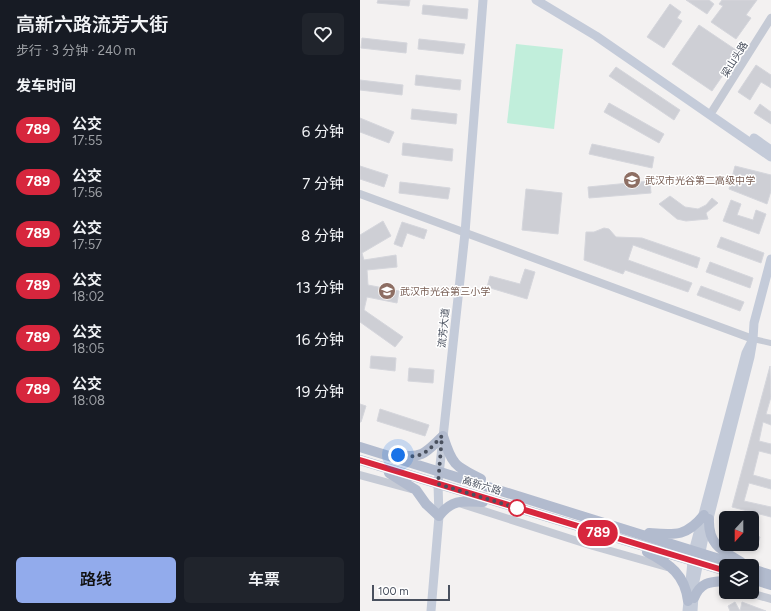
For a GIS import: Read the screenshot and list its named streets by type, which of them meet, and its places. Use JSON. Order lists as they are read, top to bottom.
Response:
{
  "streets": {
    "main road": ["流芳大道", "高新六路"],
    "street": ["梁山头路"]
  },
  "crossings": [
    ["流芳大道", "高新六路"]
  ],
  "places": {
    "school or university": ["武汉市光谷第二高级中学", "武汉市光谷第三小学"]
  },
  "lines": ["bus line 789"],
  "scale_bar": "100 m",
  "north": "bottom",
  "page": {
    "heading": [
      ["高新六路流芳大街", "步行 · 3 分钟 · 240 m"],
      "发车时间"
    ],
    "on_map": "789",
    "list": [
      {
        "mark": "789",
        "name": "公交",
        "note": "17:55",
        "value": "6 分钟"
      },
      {
        "mark": "789",
        "name": "公交",
        "note": "17:56",
        "value": "7 分钟"
      },
      {
        "mark": "789",
        "name": "公交",
        "note": "17:57",
        "value": "8 分钟"
      },
      {
        "mark": "789",
        "name": "公交",
        "note": "18:02",
        "value": "13 分钟"
      },
      {
        "mark": "789",
        "name": "公交",
        "note": "18:05",
        "value": "16 分钟"
      },
      {
        "mark": "789",
        "name": "公交",
        "note": "18:08",
        "value": "19 分钟"
      }
    ],
    "buttons": ["路线", "车票"],
    "scale": "100 m"
  }
}
